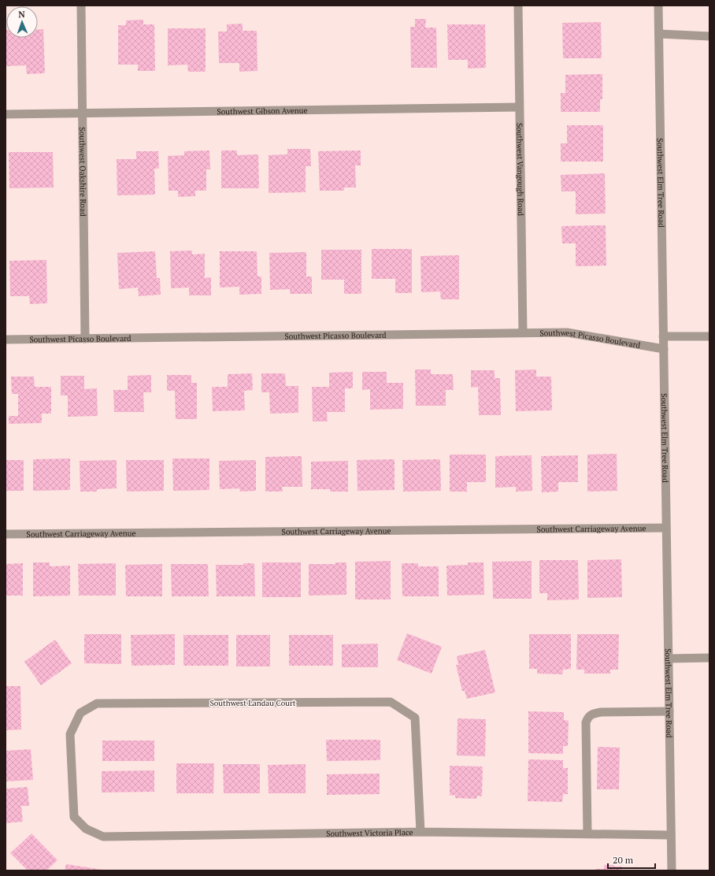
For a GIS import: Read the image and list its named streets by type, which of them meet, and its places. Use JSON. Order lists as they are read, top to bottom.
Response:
{
  "streets": {
    "street": [
      "Southwest Gibson Avenue",
      "Southwest Vangough Road",
      "Southwest Oakshire Road",
      "Southwest Elm Tree Road",
      "Southwest Picasso Boulevard",
      "Southwest Carriageway Avenue",
      "Southwest Landau Court",
      "Southwest Victoria Place"
    ]
  },
  "crossings": [
    ["Southwest Gibson Avenue", "Southwest Vangough Road"],
    ["Southwest Gibson Avenue", "Southwest Oakshire Road"],
    ["Southwest Vangough Road", "Southwest Picasso Boulevard"],
    ["Southwest Oakshire Road", "Southwest Picasso Boulevard"],
    ["Southwest Elm Tree Road", "Southwest Picasso Boulevard"],
    ["Southwest Elm Tree Road", "Southwest Carriageway Avenue"],
    ["Southwest Elm Tree Road", "Southwest Victoria Place"],
    ["Southwest Landau Court", "Southwest Victoria Place"]
  ],
  "scale_bar": "20 m",
  "north": "top"
}
